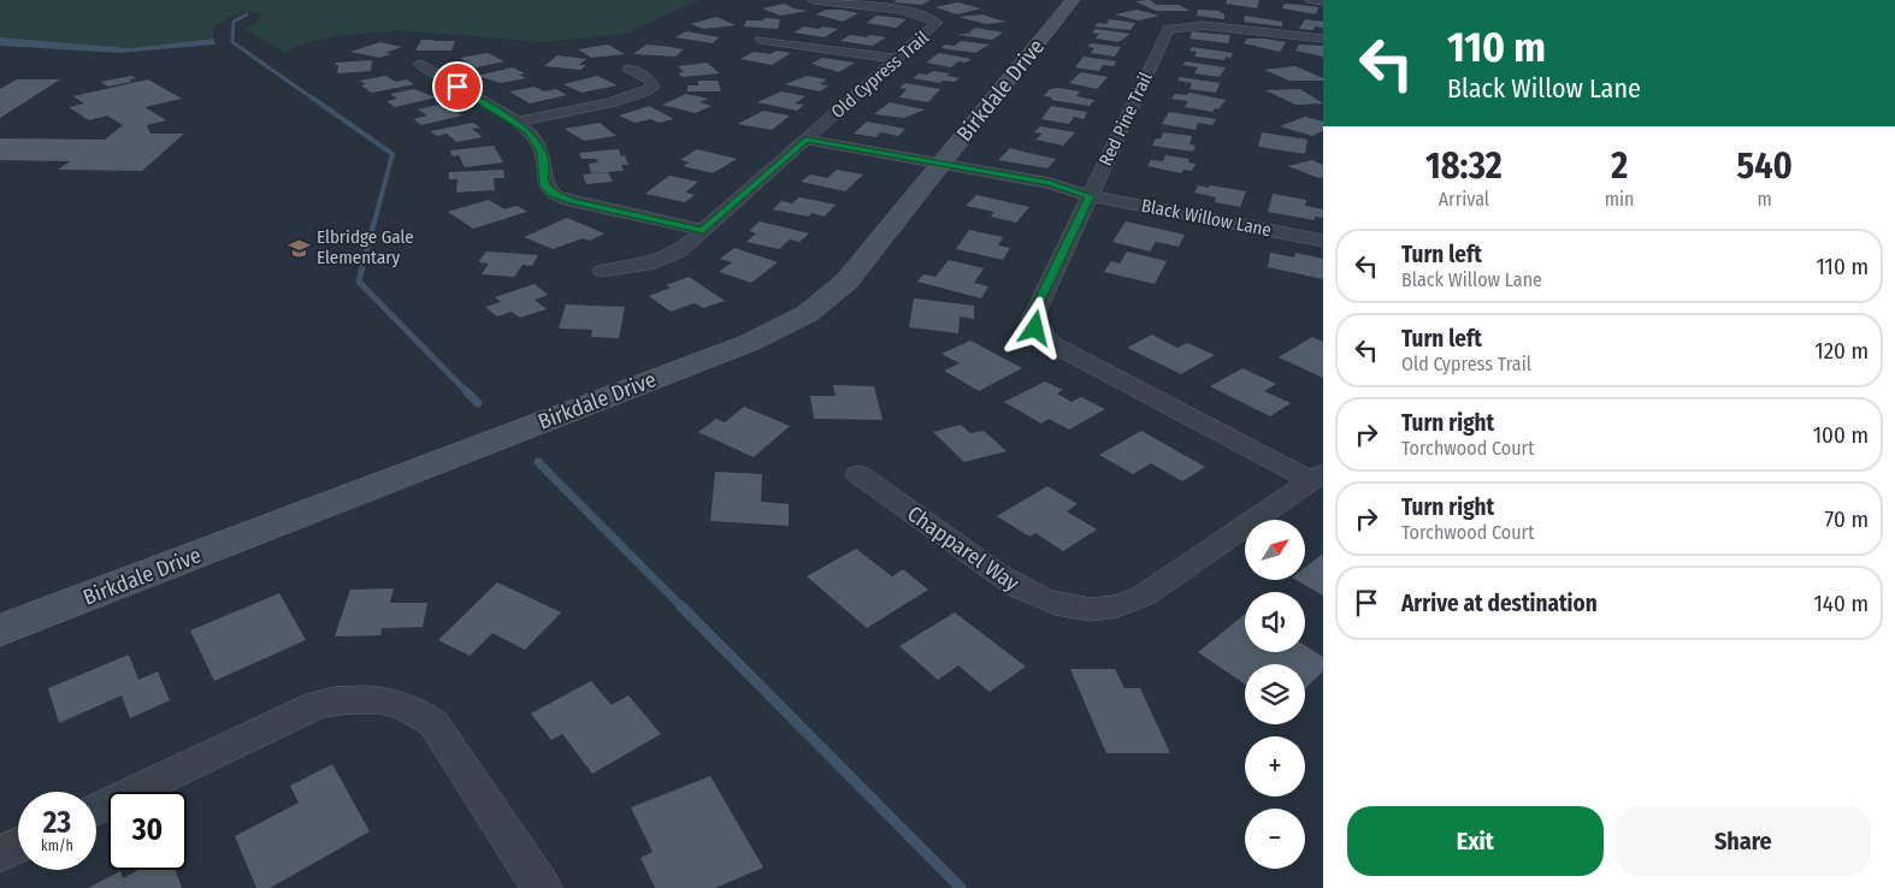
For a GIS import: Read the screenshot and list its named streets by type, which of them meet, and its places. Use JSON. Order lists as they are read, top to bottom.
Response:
{
  "streets": {
    "street": [
      "Old Cypress Trail",
      "Birkdale Drive",
      "Red Pine Trail",
      "Black Willow Lane",
      "Chapparel Way"
    ]
  },
  "crossings": [
    ["Old Cypress Trail", "Black Willow Lane"],
    ["Birkdale Drive", "Black Willow Lane"],
    ["Red Pine Trail", "Black Willow Lane"],
    ["Red Pine Trail", "Chapparel Way"]
  ],
  "places": {
    "school or university": ["Elbridge Gale Elementary"]
  },
  "north": "top right",
  "page": {
    "turn": ["110 m", "Black Willow Lane"],
    "eta": [
      "18:32",
      "Arrival",
      "2",
      "min",
      "540",
      "m"
    ],
    "list": [
      {
        "name": "Turn left",
        "note": "Black Willow Lane",
        "value": "110 m"
      },
      {
        "name": "Turn left",
        "note": "Old Cypress Trail",
        "value": "120 m"
      },
      {
        "name": "Turn right",
        "note": "Torchwood Court",
        "value": "100 m"
      },
      {
        "name": "Turn right",
        "note": "Torchwood Court",
        "value": "70 m"
      },
      {
        "name": "Arrive at destination",
        "value": "140 m"
      }
    ],
    "map_buttons": ["+", "−"],
    "speed": "23 km/h",
    "limit": "30",
    "buttons": ["Exit", "Share"]
  }
}
